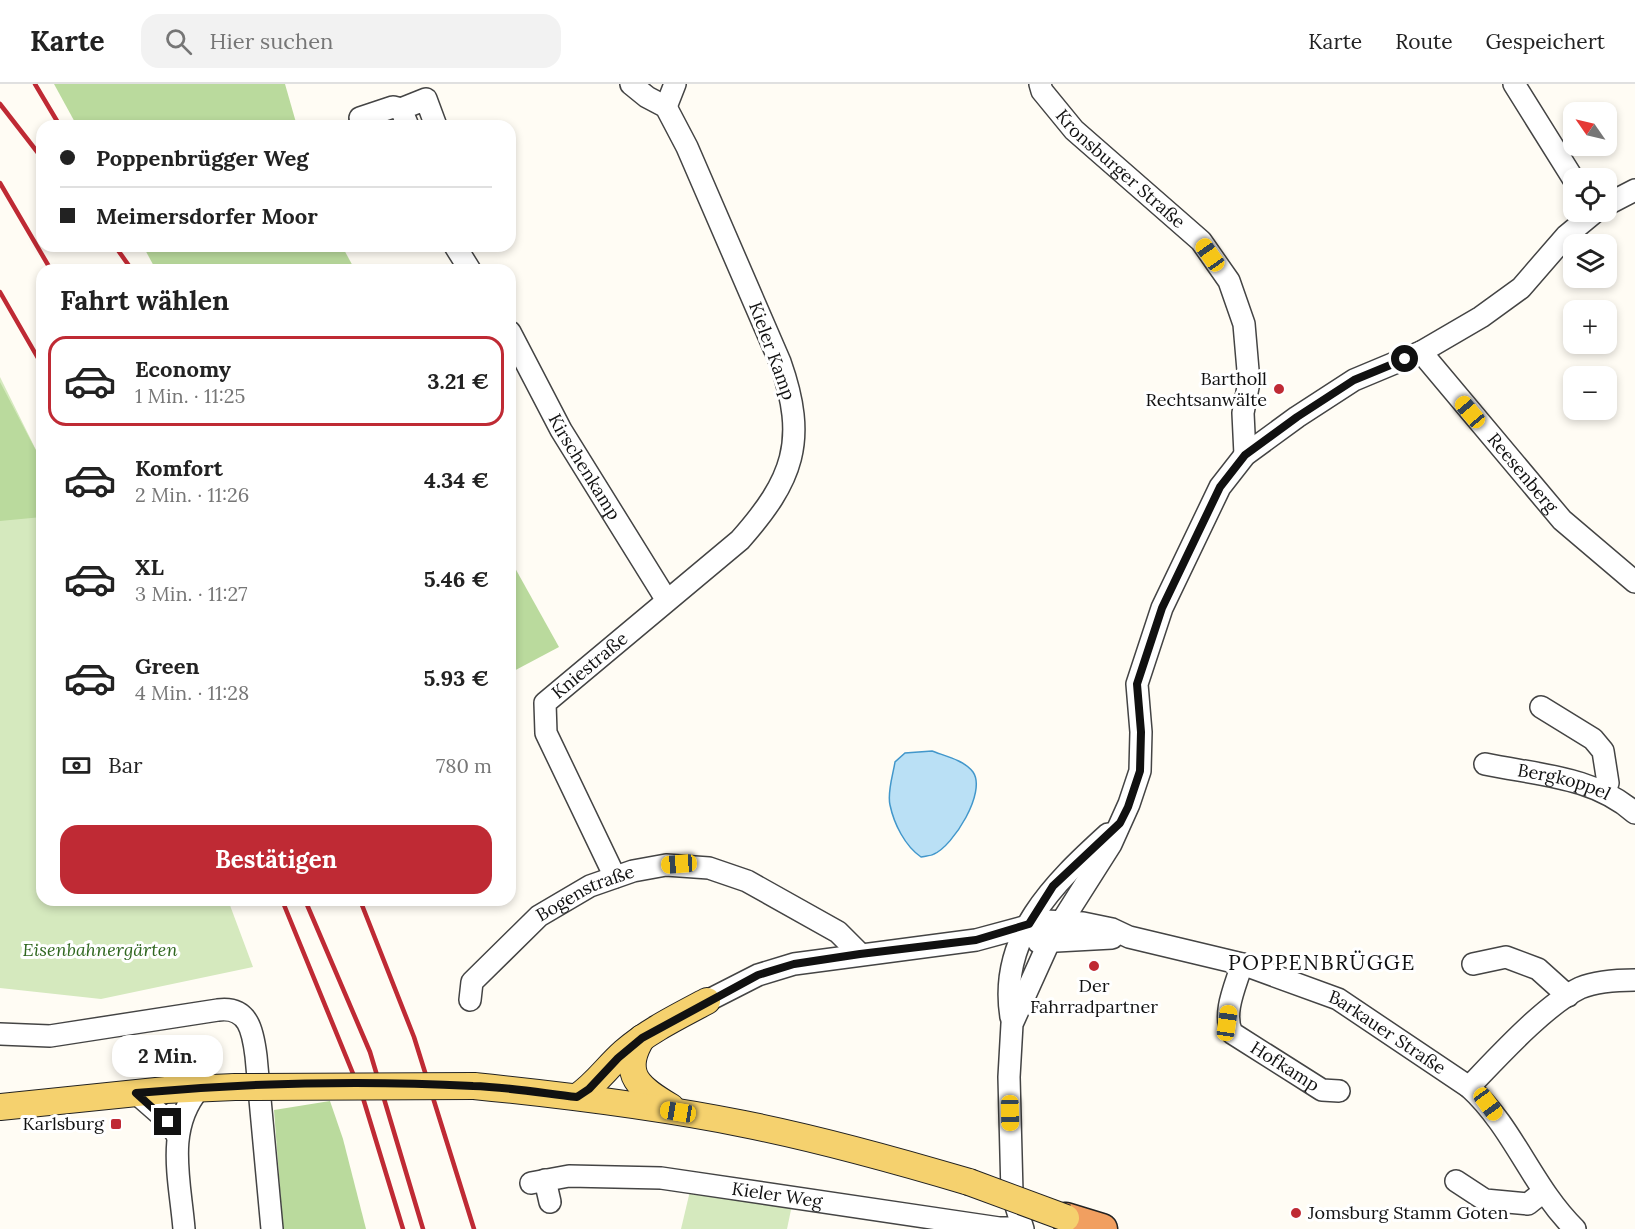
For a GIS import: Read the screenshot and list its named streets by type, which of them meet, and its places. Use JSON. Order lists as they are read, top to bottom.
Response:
{
  "streets": {
    "street": [
      "Kronsburger Straße",
      "Kieler Kamp",
      "Kirschenkamp",
      "Reesenberg",
      "Kniestraße",
      "Bergkoppel",
      "Bogenstraße",
      "Barkauer Straße",
      "Hofkamp",
      "Kieler Weg"
    ]
  },
  "crossings": [
    ["Kronsburger Straße", "Kieler Weg"],
    ["Kieler Kamp", "Kirschenkamp"],
    ["Kieler Kamp", "Kniestraße"],
    ["Kirschenkamp", "Kniestraße"],
    ["Reesenberg", "Kieler Weg"],
    ["Kniestraße", "Bogenstraße"],
    ["Bogenstraße", "Barkauer Straße"],
    ["Barkauer Straße", "Hofkamp"],
    ["Barkauer Straße", "Kieler Weg"]
  ],
  "districts": ["POPPENBRÜGGE"],
  "parks": ["Eisenbahnergärten"],
  "places": {
    "other": ["Bartholl Rechtsanwälte", "Der Fahrradpartner", "Jomsburg Stamm Goten"],
    "transit": ["Karlsburg"]
  },
  "north": "top left",
  "page": {
    "header": "Karte",
    "search": "Hier suchen",
    "nav": ["Karte", "Route", "Gespeichert"],
    "map_buttons": ["+", "−"],
    "banner": ["Poppenbrügger Weg", "Meimersdorfer Moor"],
    "heading": "Fahrt wählen",
    "list": [
      {
        "name": "Economy",
        "note": "1 Min. · 11:25",
        "value": "3.21 €"
      },
      {
        "name": "Komfort",
        "note": "2 Min. · 11:26",
        "value": "4.34 €"
      },
      {
        "name": "XL",
        "note": "3 Min. · 11:27",
        "value": "5.46 €"
      },
      {
        "name": "Green",
        "note": "4 Min. · 11:28",
        "value": "5.93 €"
      }
    ],
    "pay": ["Bar", "780 m"],
    "buttons": "Bestätigen",
    "bubble": "2 Min."
  }
}
